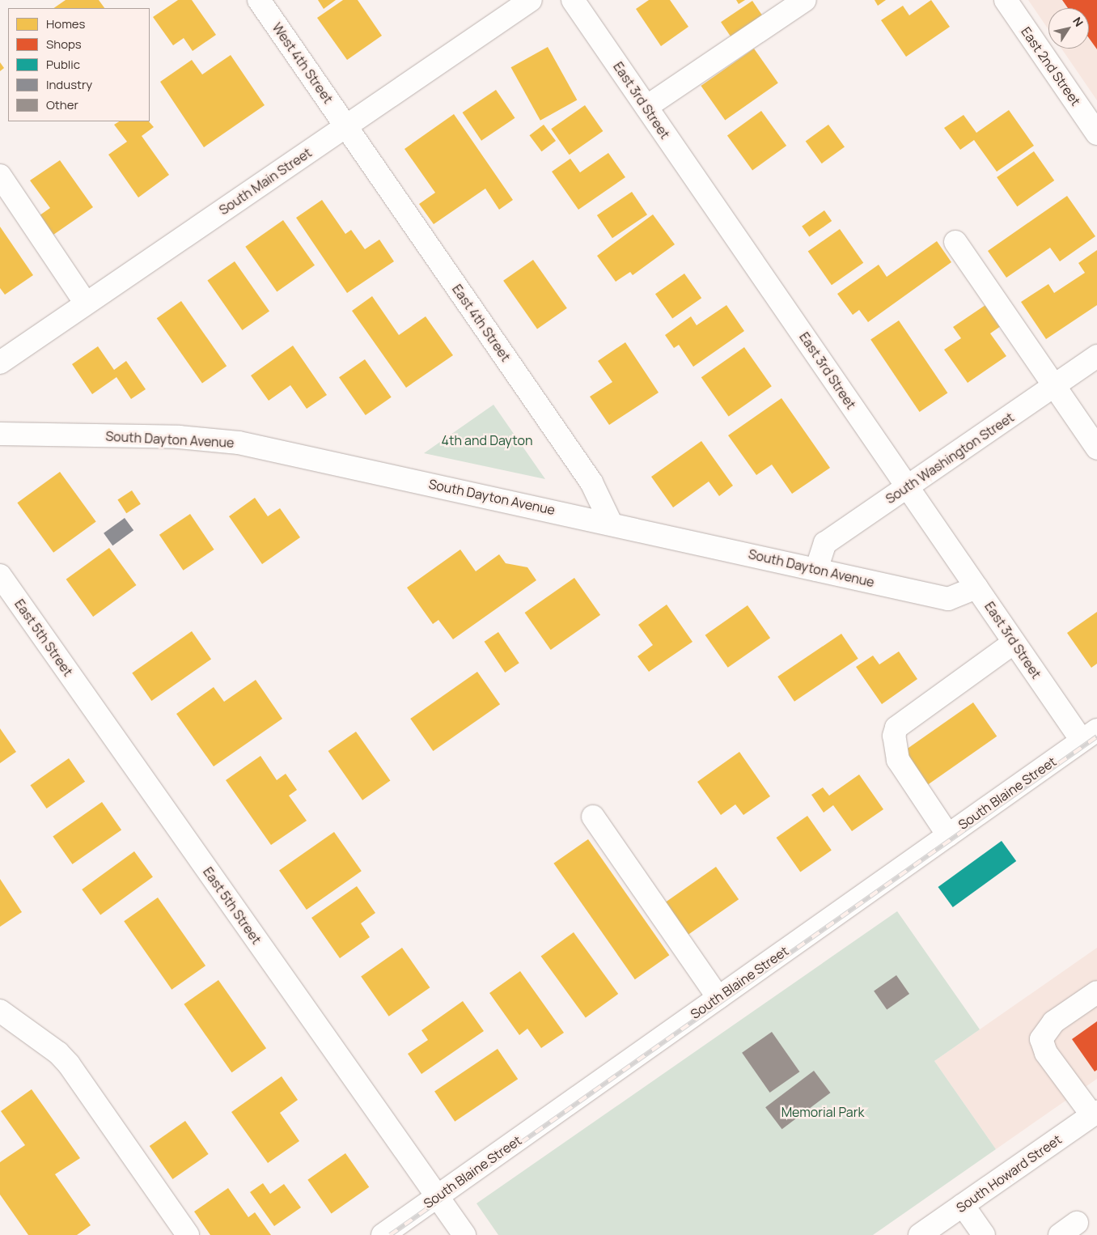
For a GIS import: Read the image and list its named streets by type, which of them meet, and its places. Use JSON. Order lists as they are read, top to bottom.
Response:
{
  "streets": {
    "street": [
      "West 4th Street",
      "East 2nd Street",
      "East 3rd Street",
      "South Main Street",
      "East 4th Street",
      "South Dayton Avenue",
      "South Washington Street",
      "East 5th Street",
      "South Blaine Street",
      "South Howard Street"
    ]
  },
  "crossings": [
    ["West 4th Street", "South Main Street"],
    ["West 4th Street", "East 4th Street"],
    ["East 3rd Street", "South Dayton Avenue"],
    ["East 3rd Street", "South Washington Street"],
    ["East 3rd Street", "South Blaine Street"],
    ["South Main Street", "East 4th Street"],
    ["East 4th Street", "South Dayton Avenue"],
    ["South Dayton Avenue", "South Washington Street"],
    ["East 5th Street", "South Blaine Street"]
  ],
  "parks": ["4th and Dayton", "Memorial Park"],
  "legend": [
    "Homes",
    "Shops",
    "Public",
    "Industry",
    "Other"
  ],
  "north": "top right"
}
